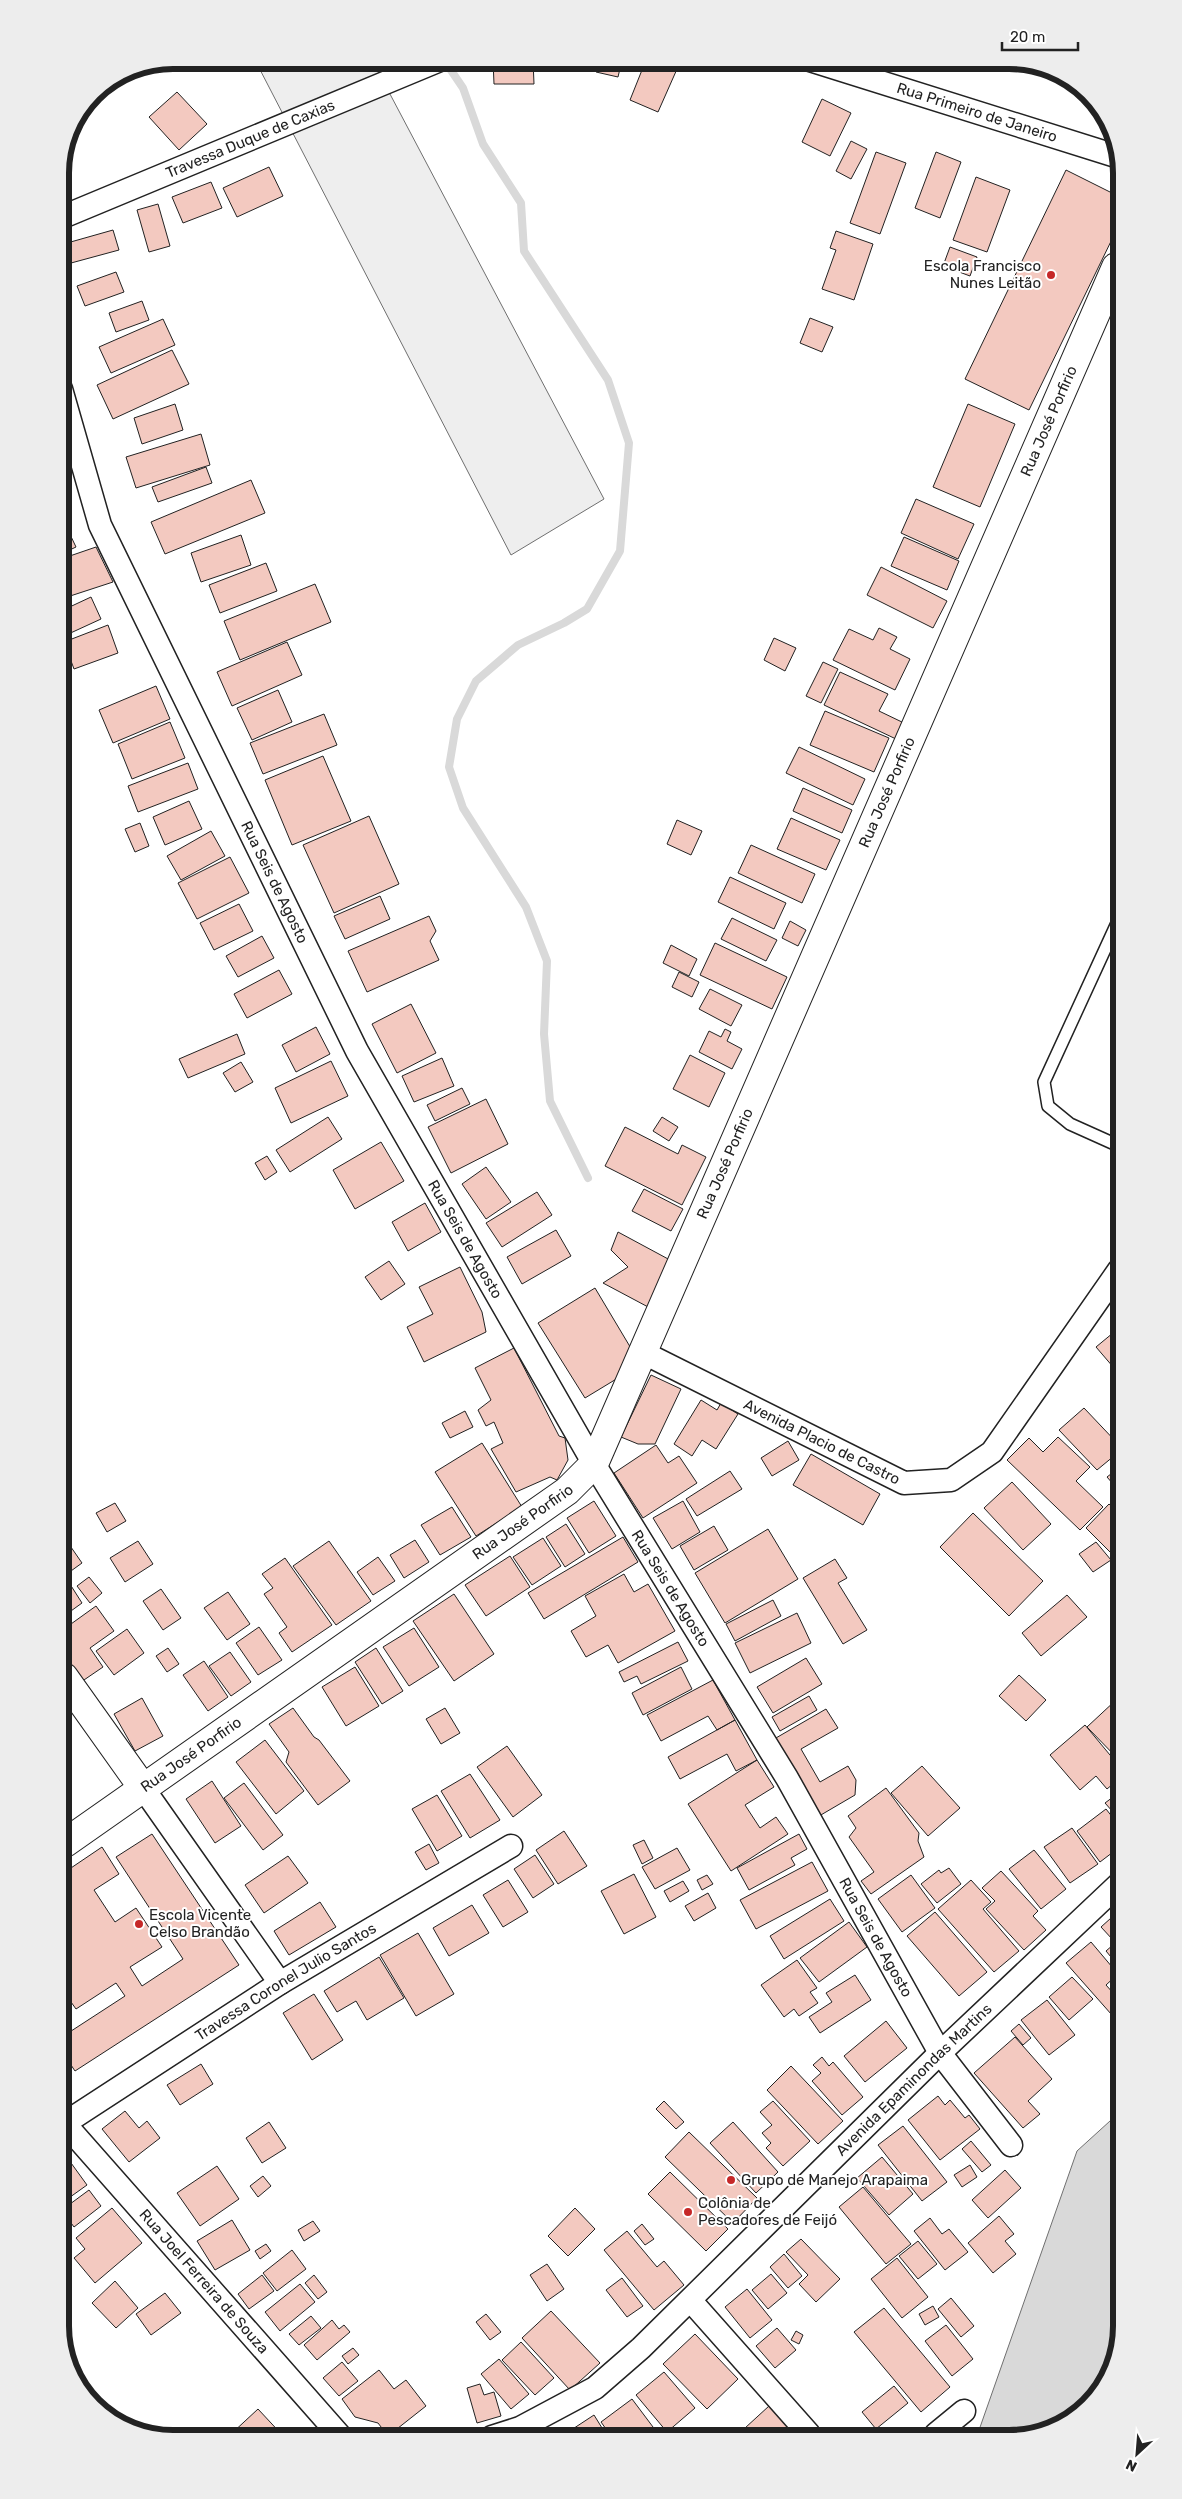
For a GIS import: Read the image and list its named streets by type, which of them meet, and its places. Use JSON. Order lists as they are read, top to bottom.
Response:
{
  "streets": {
    "street": [
      "Rua Primeiro de Janeiro",
      "Travessa Duque de Caxias",
      "Rua José Porfirio",
      "Rua Seis de Agosto",
      "Avenida Placio de Castro",
      "Travessa Coronel Julio Santos",
      "Avenida Epaminondas Martins",
      "Rua Joel Ferreira de Souza"
    ]
  },
  "crossings": [
    ["Rua José Porfirio", "Rua Seis de Agosto"],
    ["Rua José Porfirio", "Avenida Placio de Castro"],
    ["Rua Seis de Agosto", "Avenida Epaminondas Martins"]
  ],
  "places": [
    "Escola Francisco Nunes Leitão",
    "Escola Vicente Celso Brandão",
    "Grupo de Manejo Arapaima",
    "Colônia de Pescadores de Feijó"
  ],
  "scale_bar": "20 m",
  "north": "bottom left"
}
